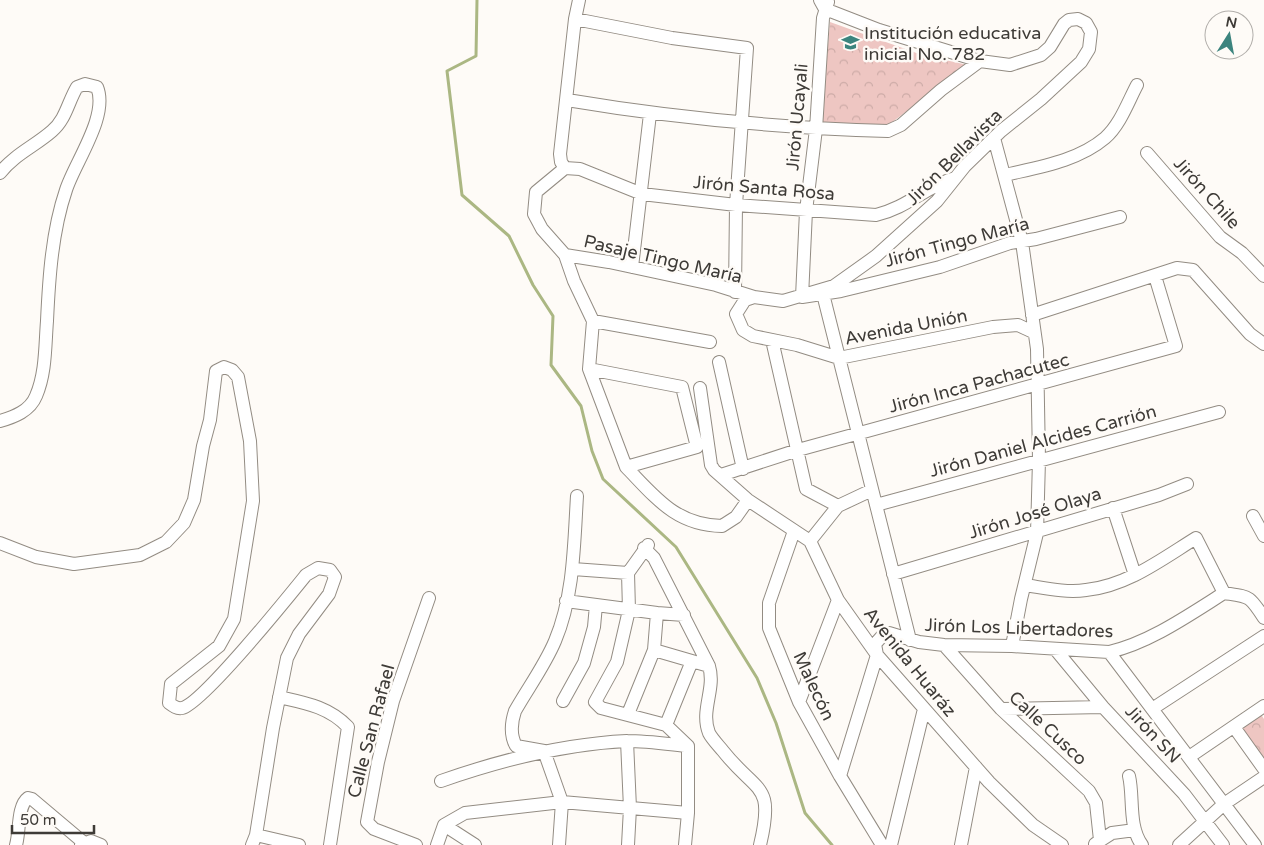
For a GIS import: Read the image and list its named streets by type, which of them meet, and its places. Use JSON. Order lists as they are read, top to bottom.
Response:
{
  "streets": {
    "street": [
      "Jirón Ucayali",
      "Jirón Bellavista",
      "Jirón Santa Rosa",
      "Jirón Chile",
      "Jirón Tingo María",
      "Pasaje Tingo María",
      "Avenida Unión",
      "Jirón Inca Pachacutec",
      "Jirón Daniel Alcides Carrión",
      "Jirón José Olaya",
      "Jirón Los Libertadores",
      "Avenida Huaráz",
      "Malecón",
      "Calle Cusco",
      "Calle San Rafael",
      "Jirón SN"
    ]
  },
  "crossings": [
    ["Jirón Ucayali", "Jirón Bellavista"],
    ["Jirón Ucayali", "Jirón Santa Rosa"],
    ["Jirón Ucayali", "Jirón Tingo María"],
    ["Jirón Bellavista", "Jirón Santa Rosa"],
    ["Jirón Bellavista", "Jirón Tingo María"],
    ["Jirón Bellavista", "Pasaje Tingo María"],
    ["Jirón Bellavista", "Avenida Unión"],
    ["Jirón Santa Rosa", "Pasaje Tingo María"],
    ["Pasaje Tingo María", "Avenida Unión"],
    ["Jirón Los Libertadores", "Avenida Huaráz"],
    ["Jirón Los Libertadores", "Calle Cusco"],
    ["Jirón Los Libertadores", "Jirón SN"]
  ],
  "places": {
    "school or university": ["Institución educativa inicial No. 782"]
  },
  "scale_bar": "50 m",
  "north": "top"
}
